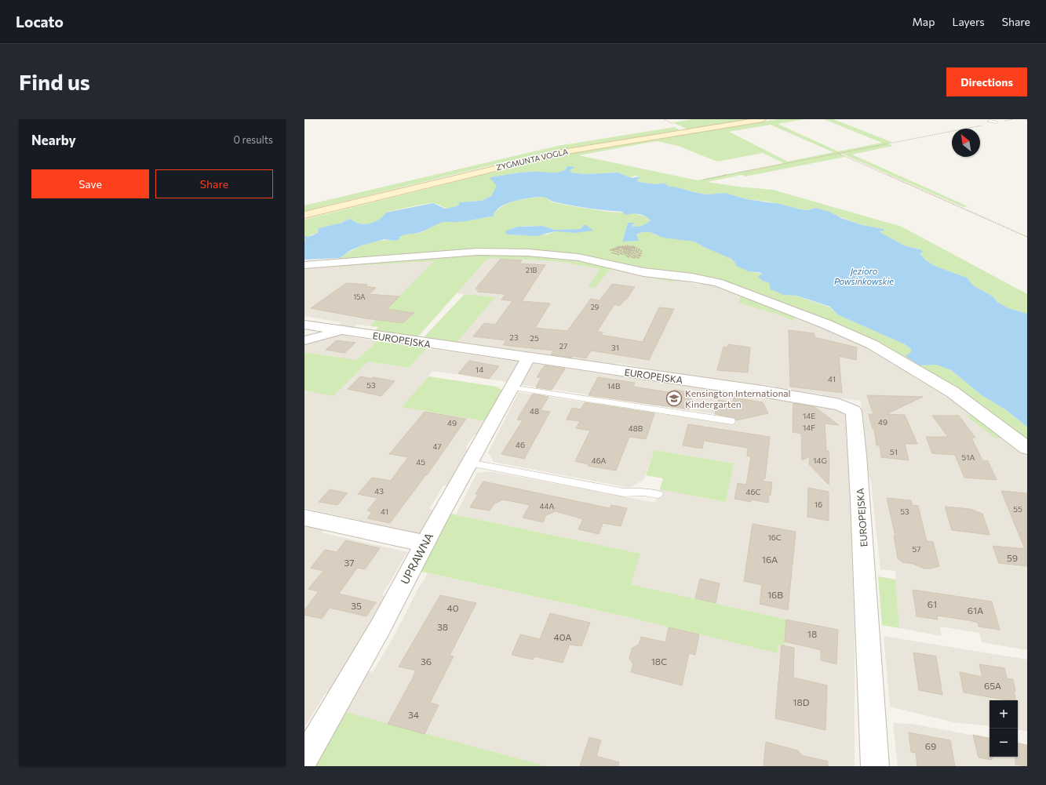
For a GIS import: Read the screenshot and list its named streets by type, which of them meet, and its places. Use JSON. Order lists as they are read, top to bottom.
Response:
{
  "streets": {
    "street": ["ZYGMUNTA VOGLA", "EUROPEJSKA", "UPRAWNA"]
  },
  "crossings": [
    ["EUROPEJSKA", "UPRAWNA"]
  ],
  "water": ["Jezioro Powsinkowskie"],
  "places": {
    "school or university": ["Kensington International Kindergarten"]
  },
  "house_numbers": [
    "21B",
    "15A",
    "29",
    "23",
    "25",
    "27",
    "31",
    "14",
    "41",
    "53",
    "14B",
    "48",
    "14E",
    "49",
    "49",
    "14F",
    "48B",
    "46",
    "47",
    "51",
    "51A",
    "46A",
    "14G",
    "45",
    "43",
    "46C",
    "16",
    "44A",
    "55",
    "41",
    "53",
    "16C",
    "57",
    "59",
    "16A",
    "37",
    "16B",
    "61",
    "35",
    "40",
    "61A",
    "38",
    "18",
    "40A",
    "36",
    "18C",
    "65A",
    "18D",
    "34",
    "69"
  ],
  "north": "top left",
  "page": {
    "header": "Locato",
    "nav": ["Map", "Layers", "Share"],
    "buttons": [
      "Directions",
      ["Save", "Share"]
    ],
    "title": "Find us",
    "heading": ["Nearby", "0 results"],
    "map_buttons": ["+", "−"]
  }
}
